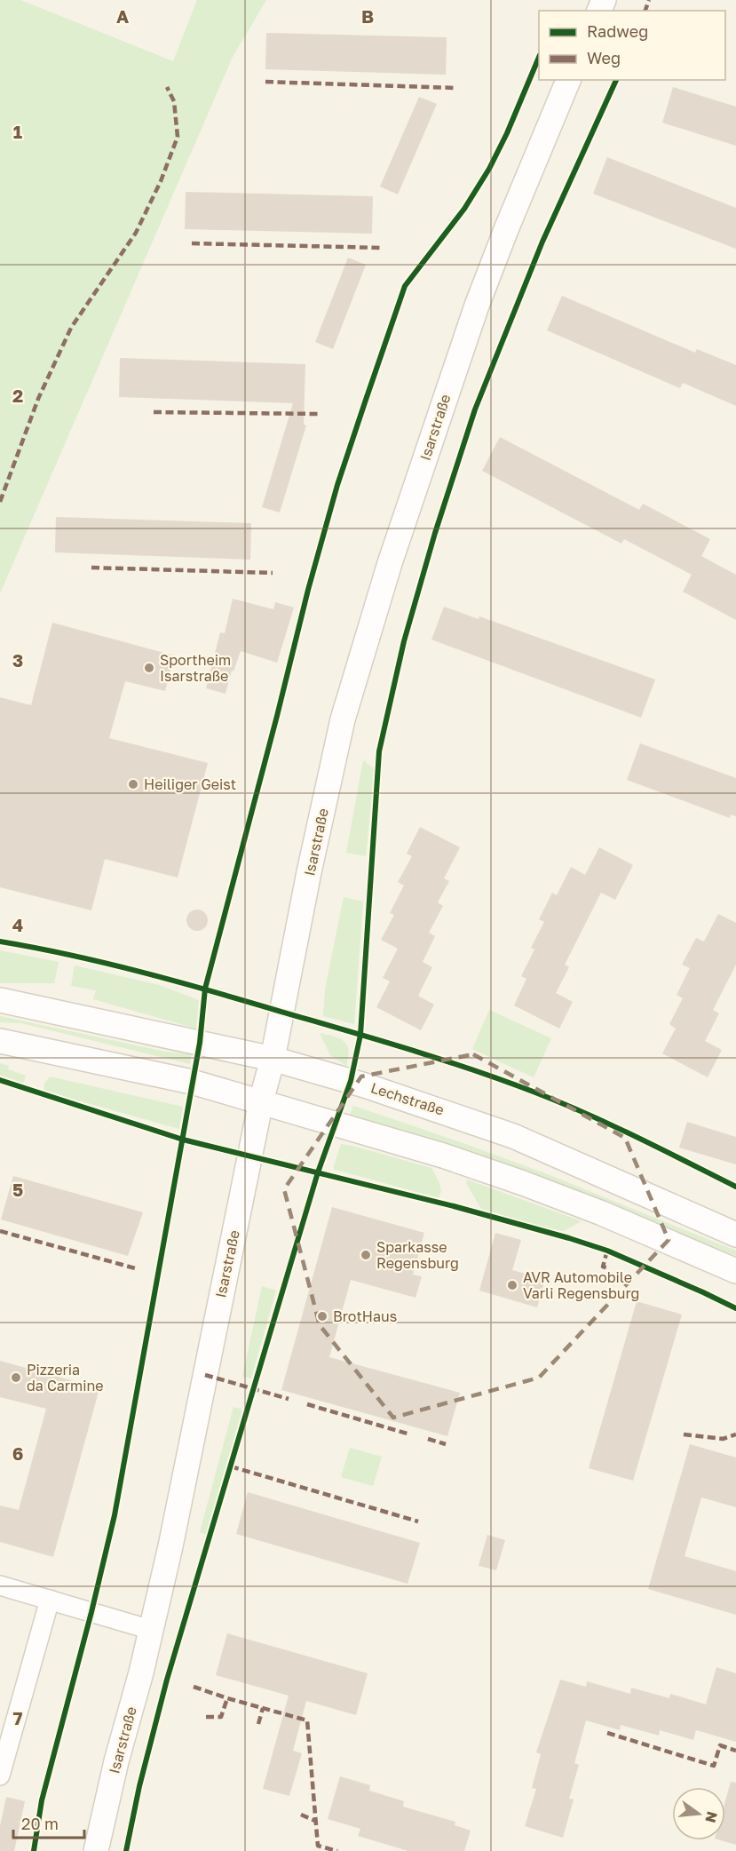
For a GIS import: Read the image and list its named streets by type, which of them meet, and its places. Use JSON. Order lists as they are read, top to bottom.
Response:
{
  "streets": {
    "street": ["Isarstraße", "Lechstraße"]
  },
  "crossings": [
    ["Isarstraße", "Lechstraße"]
  ],
  "places": [
    "Sportheim Isarstraße",
    "Heiliger Geist",
    "Sparkasse Regensburg",
    "AVR Automobile Varli Regensburg",
    "BrotHaus",
    "Pizzeria da Carmine"
  ],
  "legend": ["Radweg", "Weg"],
  "scale_bar": "20 m",
  "north": "right",
  "grid": {
    "columns": ["A", "B"],
    "rows": [
      "1",
      "2",
      "3",
      "4",
      "5",
      "6",
      "7"
    ]
  }
}
